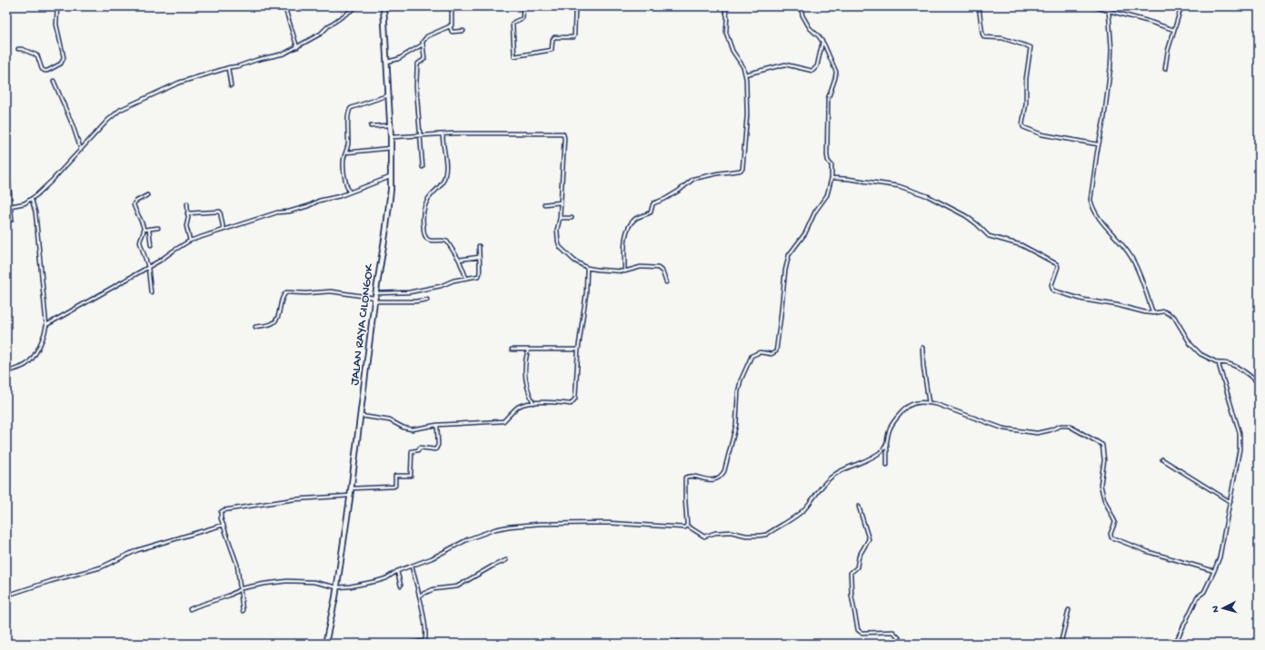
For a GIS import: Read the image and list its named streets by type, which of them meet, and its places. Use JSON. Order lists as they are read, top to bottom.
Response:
{
  "streets": {
    "highway": ["JALAN RAYA CILONGOK"]
  },
  "north": "left"
}
